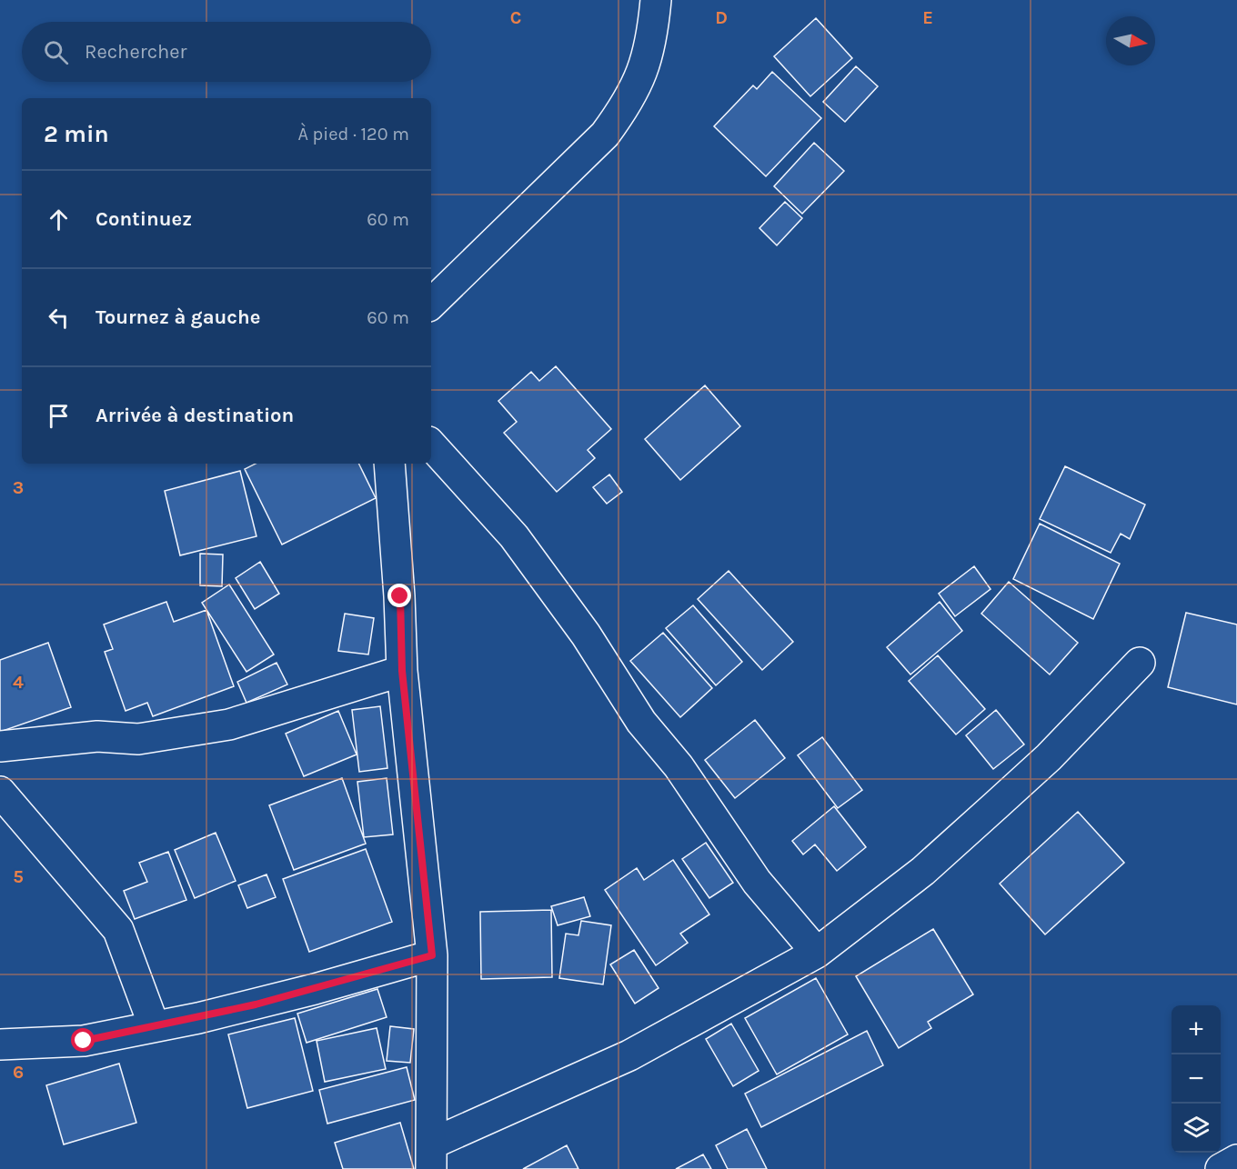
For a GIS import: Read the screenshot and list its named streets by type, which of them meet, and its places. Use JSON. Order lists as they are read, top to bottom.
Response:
{
  "north": "right",
  "page": {
    "search": "Rechercher",
    "heading": ["2 min", "À pied · 120 m"],
    "list": [
      ["Continuez", "60 m"],
      ["Tournez à gauche", "60 m"],
      "Arrivée à destination"
    ],
    "map_buttons": ["+", "−"]
  },
  "grid": {
    "columns": ["C", "D", "E"],
    "rows": [
      "3",
      "4",
      "5",
      "6"
    ]
  }
}
